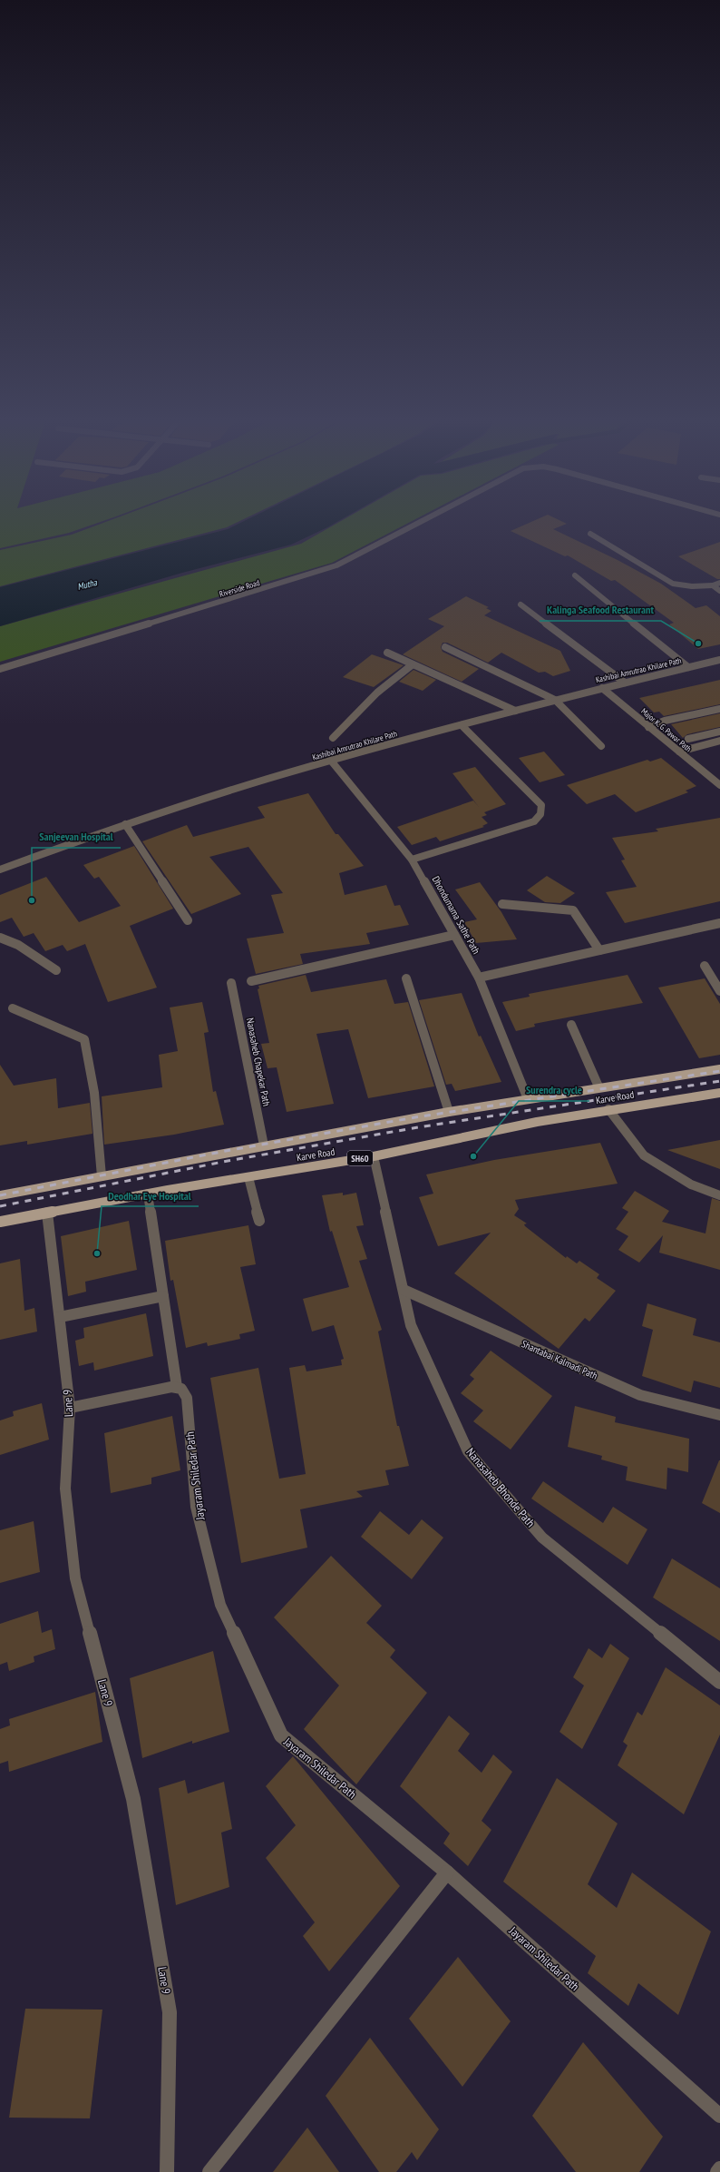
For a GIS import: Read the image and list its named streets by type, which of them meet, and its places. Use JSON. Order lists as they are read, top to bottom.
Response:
{
  "streets": {
    "main road": ["Karve Road", "SH60"],
    "street": [
      "Riverside Road",
      "Kashibai Amrutrao Khilare Path",
      "Major K. G. Pawar Path",
      "Dhondumama Sathe Path",
      "Nanasaheb Chapekar Path",
      "Shantabai Kalmadi Path",
      "Lane 9",
      "Jayaram Shiledar Path",
      "Nanasaheb Bhonde Path"
    ]
  },
  "crossings": [
    ["Kashibai Amrutrao Khilare Path", "Major K. G. Pawar Path"],
    ["Kashibai Amrutrao Khilare Path", "Dhondumama Sathe Path"],
    ["Dhondumama Sathe Path", "Karve Road"],
    ["Nanasaheb Chapekar Path", "Karve Road"],
    ["Karve Road", "Lane 9"],
    ["Karve Road", "Nanasaheb Bhonde Path"],
    ["Shantabai Kalmadi Path", "Nanasaheb Bhonde Path"]
  ],
  "water": ["Mutha"],
  "places": [
    "Kalinga Seafood Restaurant",
    "Sanjeevan Hospital",
    "Surendra cycle",
    "Deodhar Eye Hospital"
  ]
}
